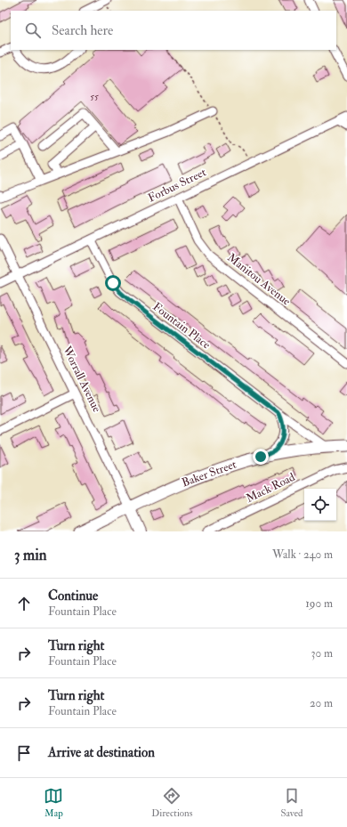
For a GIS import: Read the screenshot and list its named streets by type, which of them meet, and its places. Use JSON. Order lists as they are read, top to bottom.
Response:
{
  "streets": {
    "highway": ["Baker Street"],
    "main road": ["Worrall Avenue"],
    "street": [
      "Forbus Street",
      "Manitou Avenue",
      "Fountain Place",
      "Mack Road"
    ]
  },
  "crossings": [
    ["Forbus Street", "Manitou Avenue"],
    ["Forbus Street", "Fountain Place"],
    ["Forbus Street", "Worrall Avenue"],
    ["Fountain Place", "Baker Street"],
    ["Worrall Avenue", "Baker Street"]
  ],
  "house_numbers": ["55"],
  "page": {
    "search": "Search here",
    "heading": ["3 min", "Walk · 240 m"],
    "list": [
      ["Continue", "Fountain Place", "190 m"],
      ["Turn right", "Fountain Place", "30 m"],
      ["Turn right", "Fountain Place", "20 m"],
      "Arrive at destination"
    ],
    "nav": ["Map", "Directions", "Saved"]
  }
}
